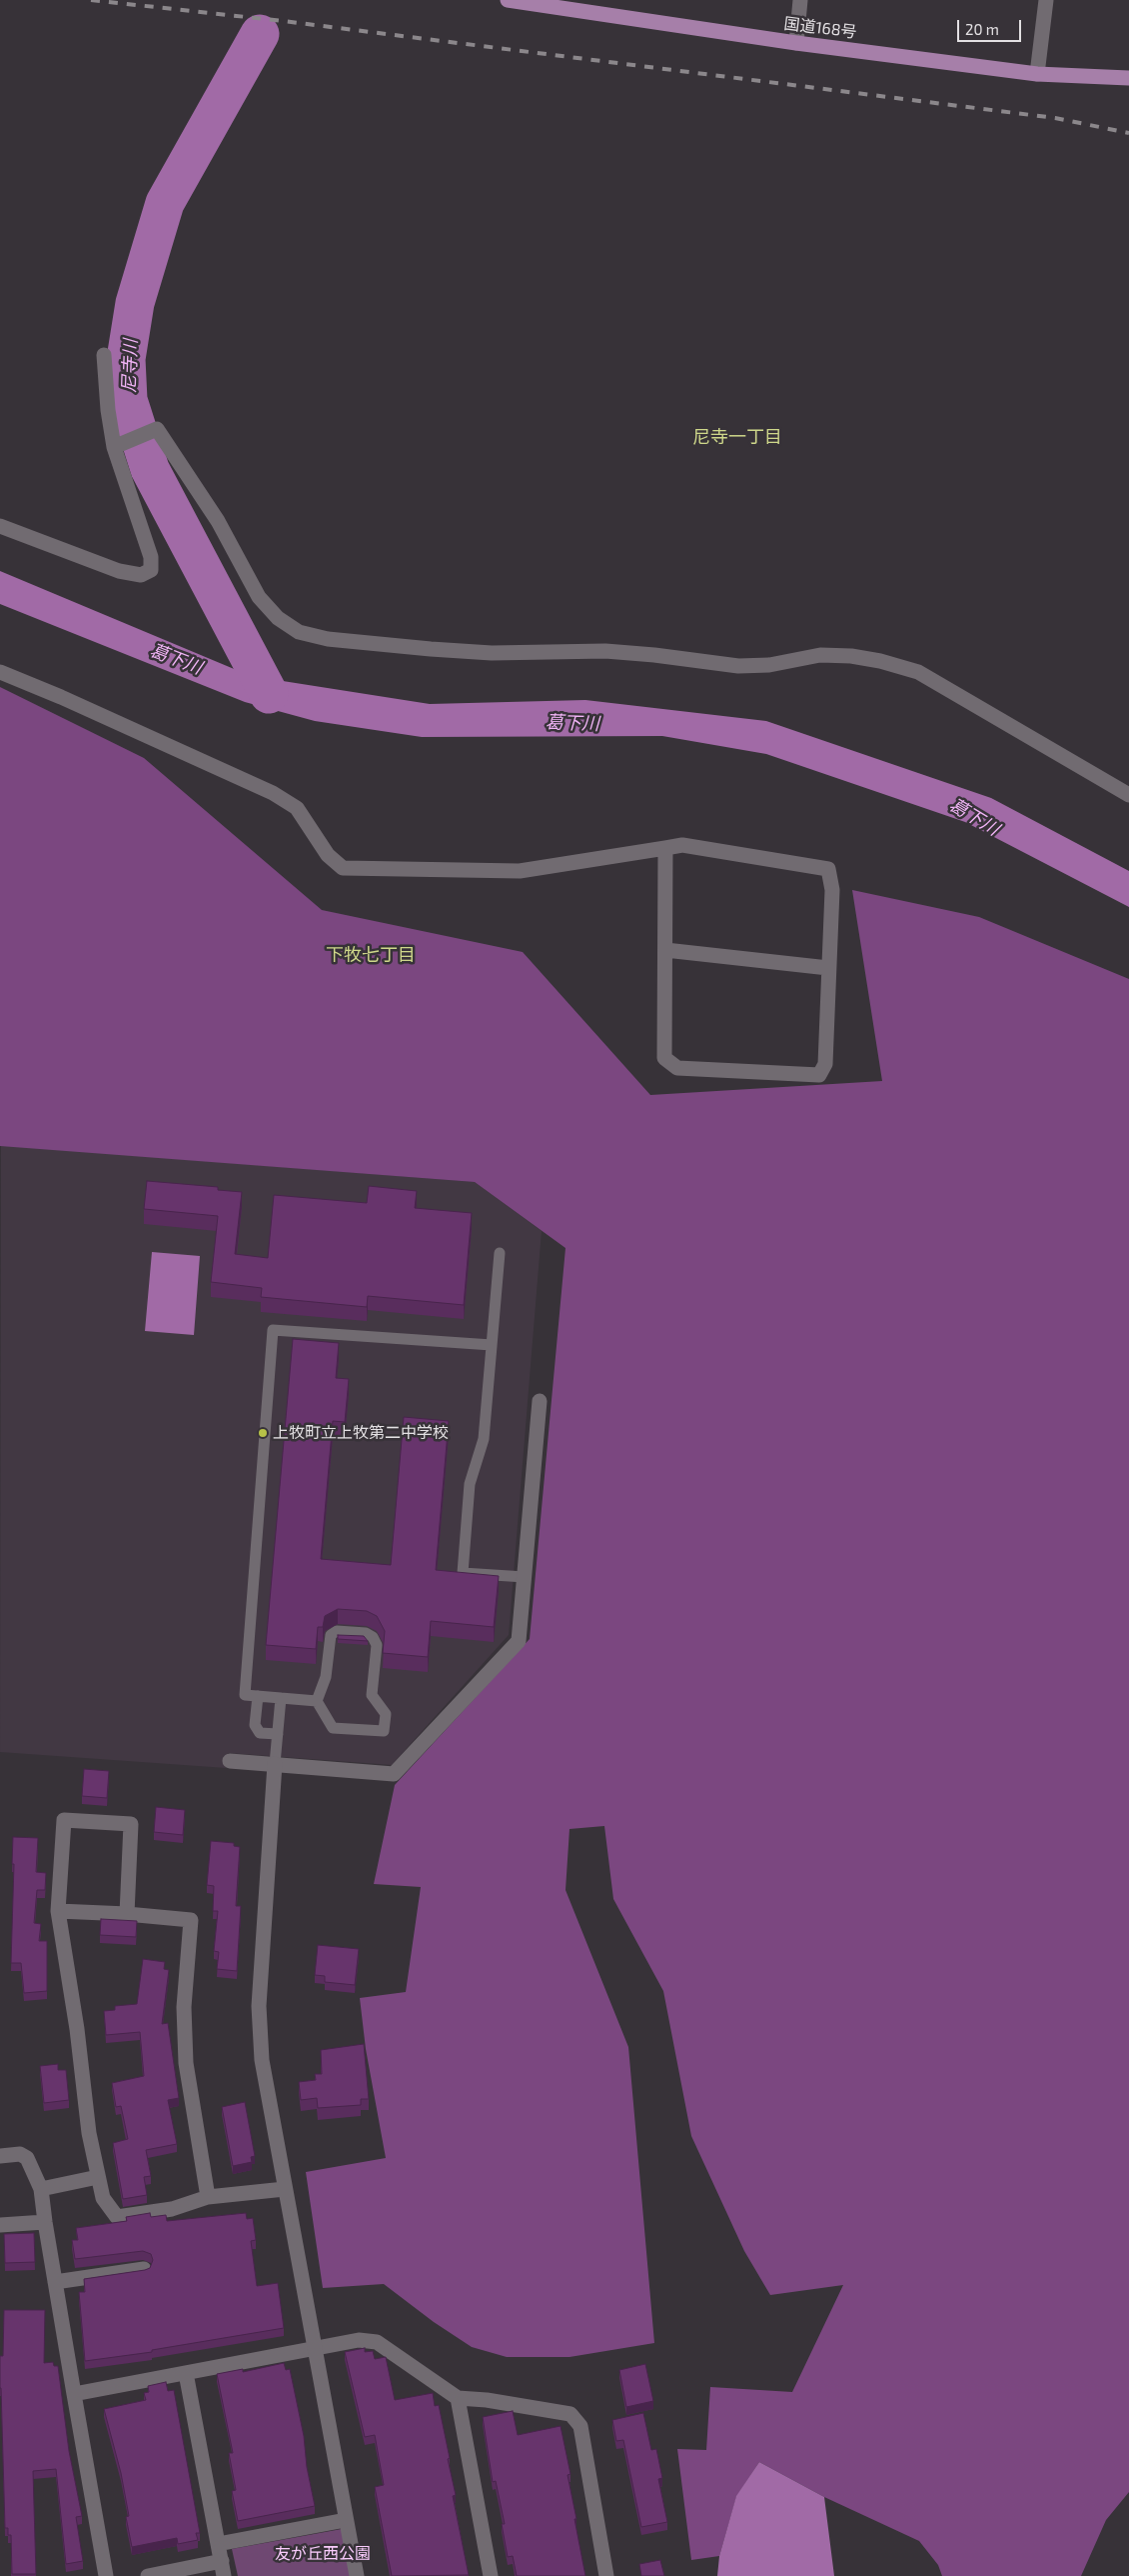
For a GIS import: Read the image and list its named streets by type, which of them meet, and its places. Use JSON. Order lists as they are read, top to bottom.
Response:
{
  "streets": {
    "highway": ["国道168号"]
  },
  "districts": ["尼寺一丁目", "下牧七丁目"],
  "water": ["尼寺川", "葛下川"],
  "parks": ["友が丘西公園"],
  "places": ["上牧町立上牧第二中学校"],
  "scale_bar": "20 m"
}
